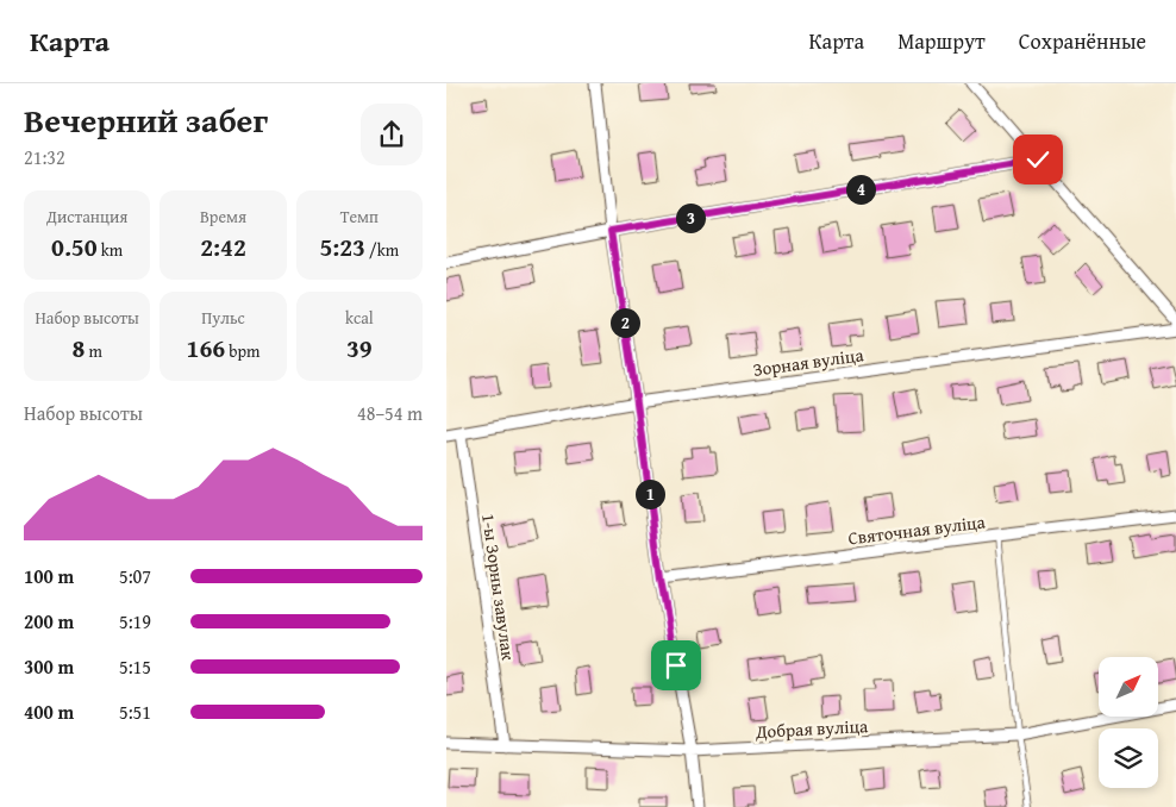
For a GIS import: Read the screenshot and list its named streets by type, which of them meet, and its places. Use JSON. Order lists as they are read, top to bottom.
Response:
{
  "streets": {
    "street": [
      "Зорная вуліца",
      "Святочная вуліца",
      "1-ы Зорны завулак",
      "Добрая вуліца"
    ]
  },
  "crossings": [
    ["Зорная вуліца", "1-ы Зорны завулак"],
    ["1-ы Зорны завулак", "Добрая вуліца"]
  ],
  "north": "top right",
  "page": {
    "header": "Карта",
    "nav": ["Карта", "Маршрут", "Сохранённые"],
    "heading": ["Вечерний забег", "21:32"],
    "pins": [
      "4",
      "3",
      "2",
      "1"
    ],
    "stats": [
      ["Дистанция", "0.50 km"],
      ["Время", "2:42"],
      ["Темп", "5:23 /km"],
      ["Набор высоты", "8 m"],
      ["Пульс", "166 bpm"],
      ["kcal", "39"]
    ],
    "chart": ["Набор высоты", "48–54 m"],
    "list": [
      {
        "name": "100 m",
        "note": "5:07"
      },
      {
        "name": "200 m",
        "note": "5:19"
      },
      {
        "name": "300 m",
        "note": "5:15"
      },
      {
        "name": "400 m",
        "note": "5:51"
      }
    ]
  }
}
